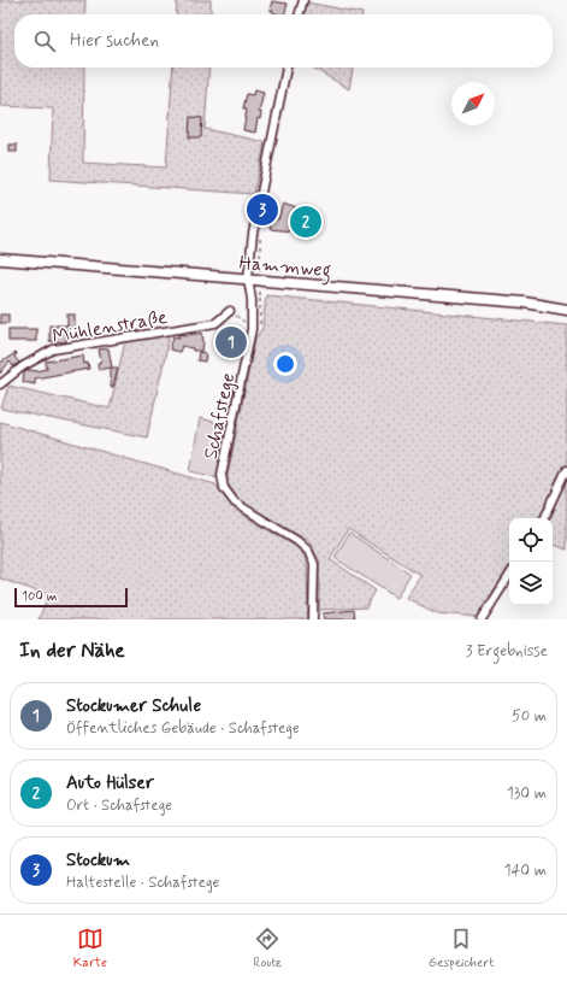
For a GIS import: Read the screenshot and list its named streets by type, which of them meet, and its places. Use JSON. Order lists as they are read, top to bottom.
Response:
{
  "streets": {
    "main road": ["Hammweg"],
    "street": ["Mühlenstraße", "Schafstege"]
  },
  "crossings": [
    ["Hammweg", "Schafstege"]
  ],
  "scale_bar": "100 m",
  "north": "top right",
  "page": {
    "search": "Hier suchen",
    "pins": ["3", "2", "1"],
    "scale": "100 m",
    "heading": ["In der Nähe", "3 Ergebnisse"],
    "list": [
      {
        "mark": "1",
        "name": "Stockumer Schule",
        "note": "Öffentliches Gebäude · Schafstege",
        "value": "50 m"
      },
      {
        "mark": "2",
        "name": "Auto Hülser",
        "note": "Ort · Schafstege",
        "value": "130 m"
      },
      {
        "mark": "3",
        "name": "Stockum",
        "note": "Haltestelle · Schafstege",
        "value": "140 m"
      }
    ],
    "nav": ["Karte", "Route", "Gespeichert"]
  }
}
